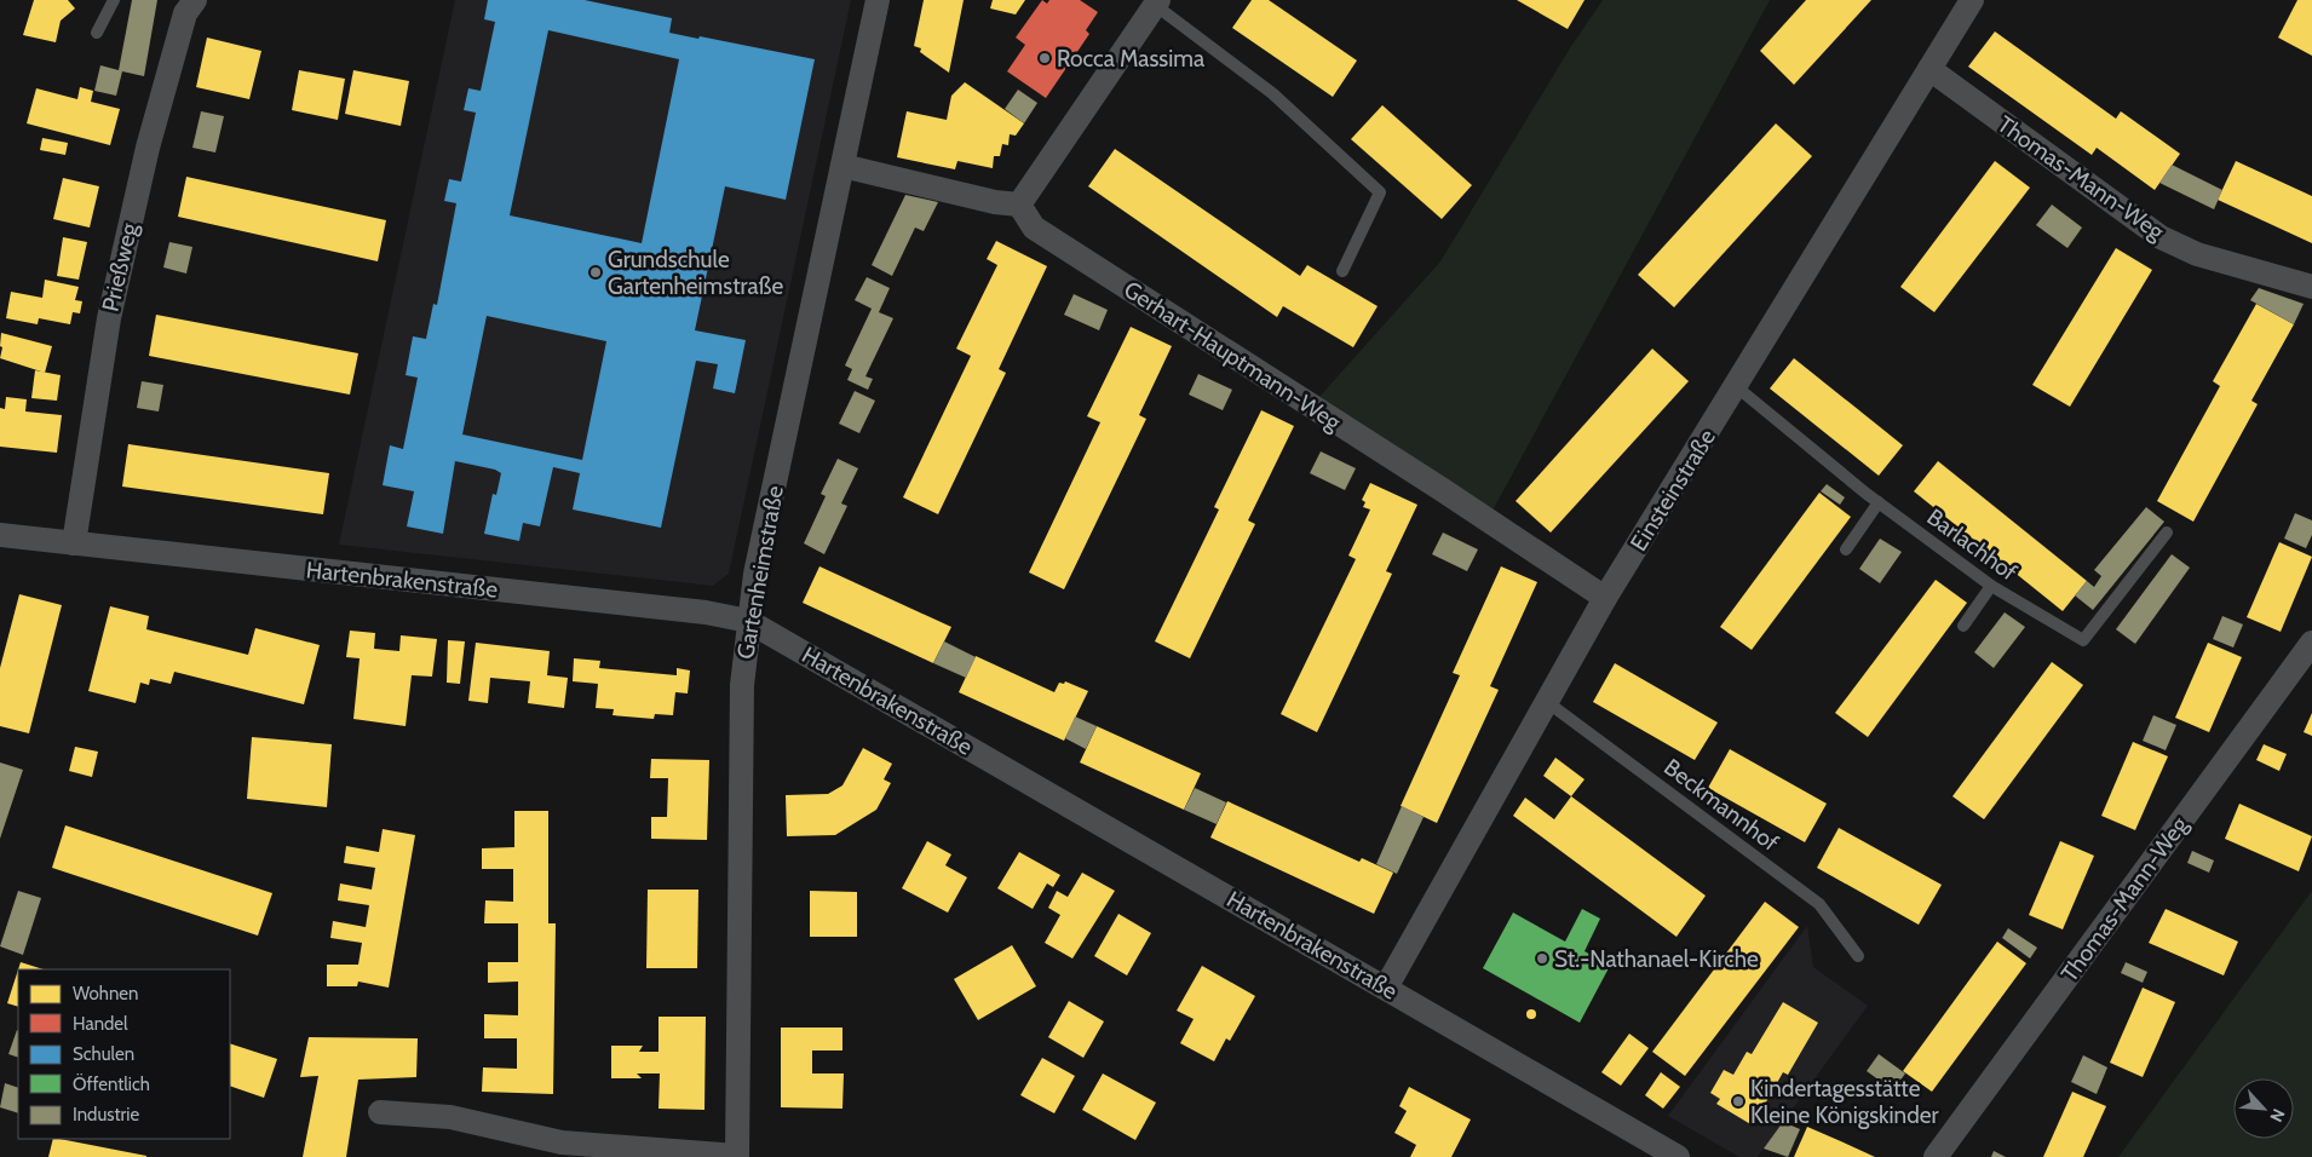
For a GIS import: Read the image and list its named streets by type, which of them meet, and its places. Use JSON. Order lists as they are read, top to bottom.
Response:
{
  "streets": {
    "street": [
      "Thomas-Mann-Weg",
      "Prießweg",
      "Gerhart-Hauptmann-Weg",
      "Einsteinstraße",
      "Gartenheimstraße",
      "Hartenbrakenstraße"
    ],
    "lane": ["Barlachhof", "Beckmannhof"]
  },
  "crossings": [
    ["Thomas-Mann-Weg", "Einsteinstraße"],
    ["Prießweg", "Hartenbrakenstraße"],
    ["Gerhart-Hauptmann-Weg", "Einsteinstraße"],
    ["Einsteinstraße", "Barlachhof"],
    ["Einsteinstraße", "Hartenbrakenstraße"],
    ["Einsteinstraße", "Beckmannhof"],
    ["Gartenheimstraße", "Hartenbrakenstraße"]
  ],
  "places": [
    "Rocca Massima",
    "Grundschule Gartenheimstraße",
    "St.-Nathanael-Kirche",
    "Kindertagesstätte Kleine Königskinder"
  ],
  "legend": [
    "Wohnen",
    "Handel",
    "Schulen",
    "Öffentlich",
    "Industrie"
  ],
  "north": "bottom right"
}
